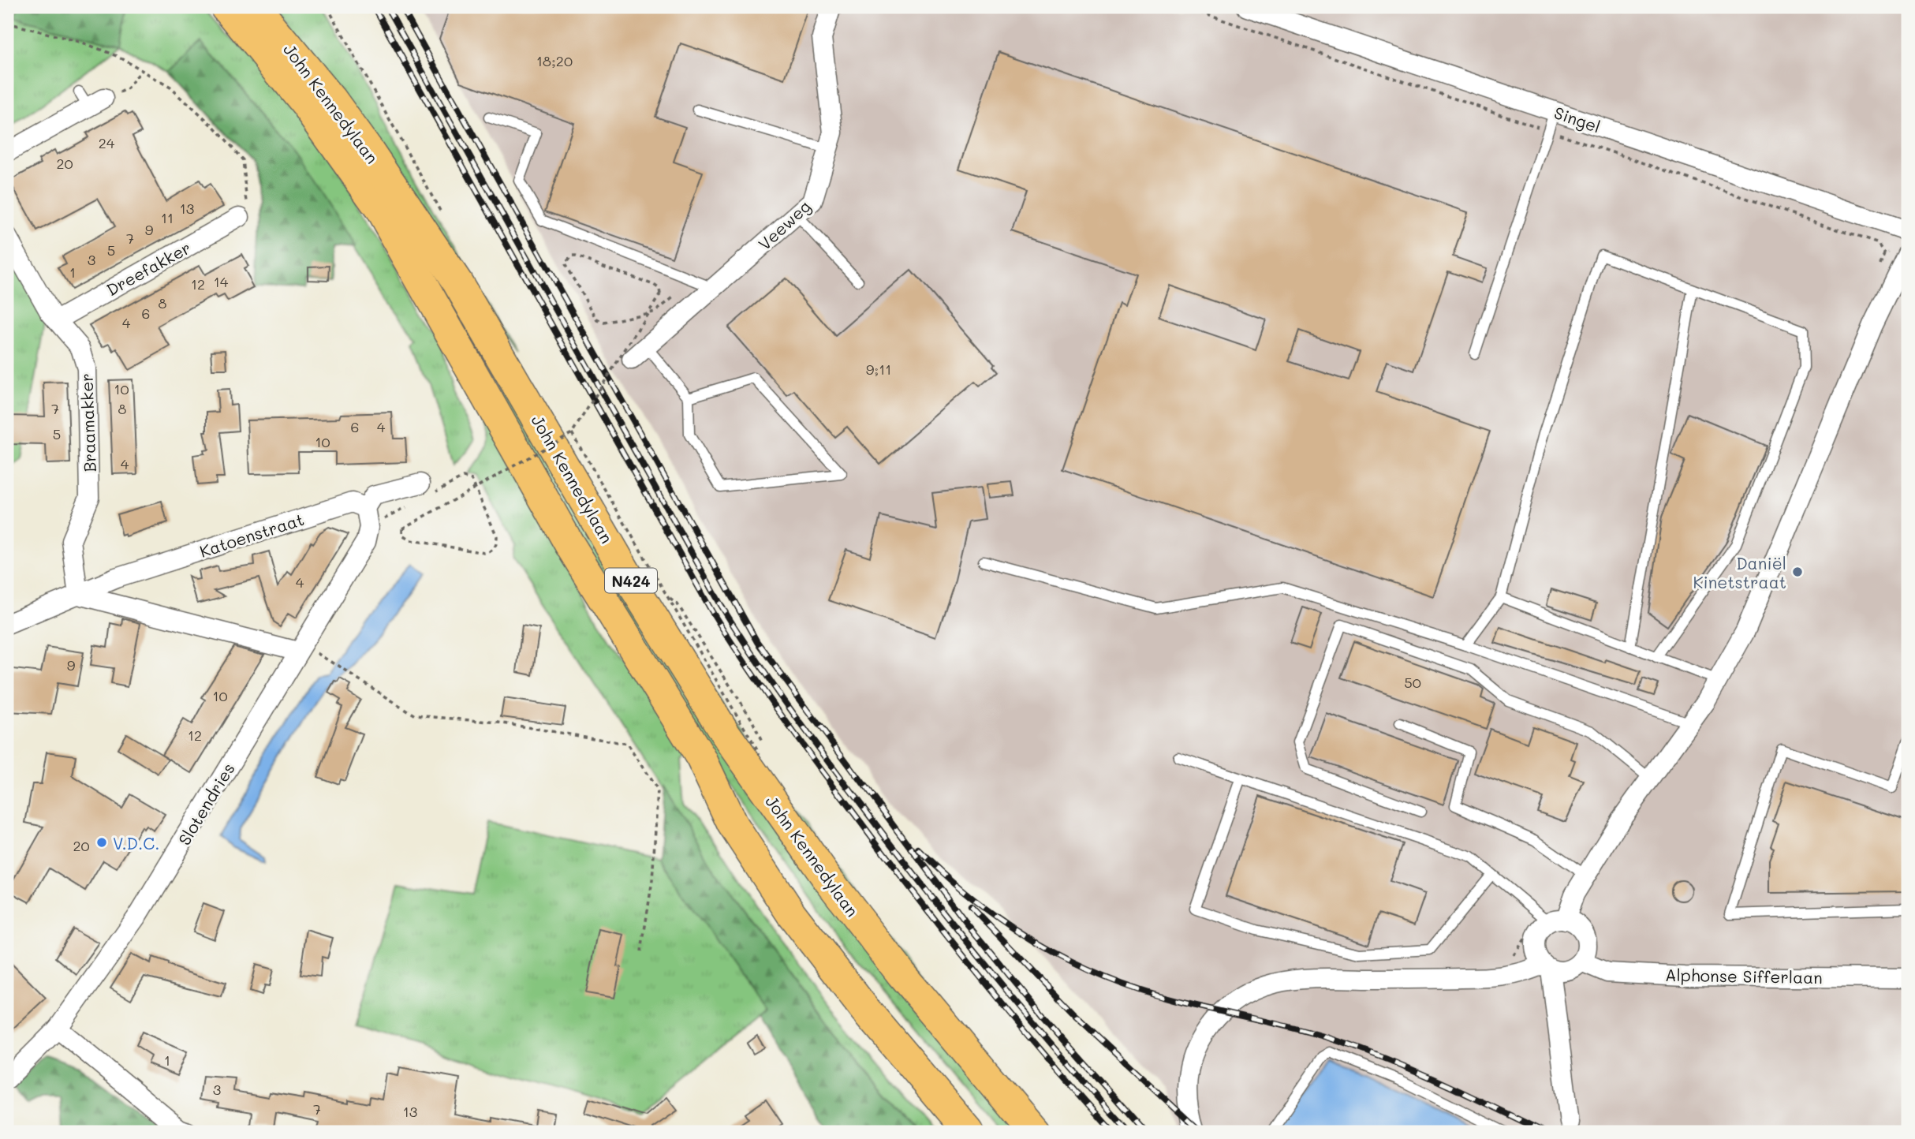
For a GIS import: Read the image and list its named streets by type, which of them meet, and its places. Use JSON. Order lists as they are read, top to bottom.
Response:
{
  "streets": {
    "highway": ["John Kennedylaan", "N424"],
    "street": [
      "Singel",
      "Veeweg",
      "Dreefakker",
      "Braamakker",
      "Katoenstraat",
      "Slotendries",
      "Alphonse Sifferlaan"
    ]
  },
  "crossings": [
    ["Dreefakker", "Braamakker"],
    ["Braamakker", "Katoenstraat"],
    ["Katoenstraat", "Slotendries"]
  ],
  "places": ["Daniël Kinetstraat", "V.D.C."],
  "house_numbers": [
    "18;20",
    "24",
    "20",
    "13",
    "11",
    "9",
    "7",
    "5",
    "3",
    "1",
    "14",
    "12",
    "8",
    "6",
    "4",
    "9;11",
    "10",
    "7",
    "8",
    "6",
    "4",
    "5",
    "10",
    "4",
    "4",
    "9",
    "50",
    "10",
    "12",
    "20",
    "1",
    "3",
    "7",
    "13"
  ]
}
